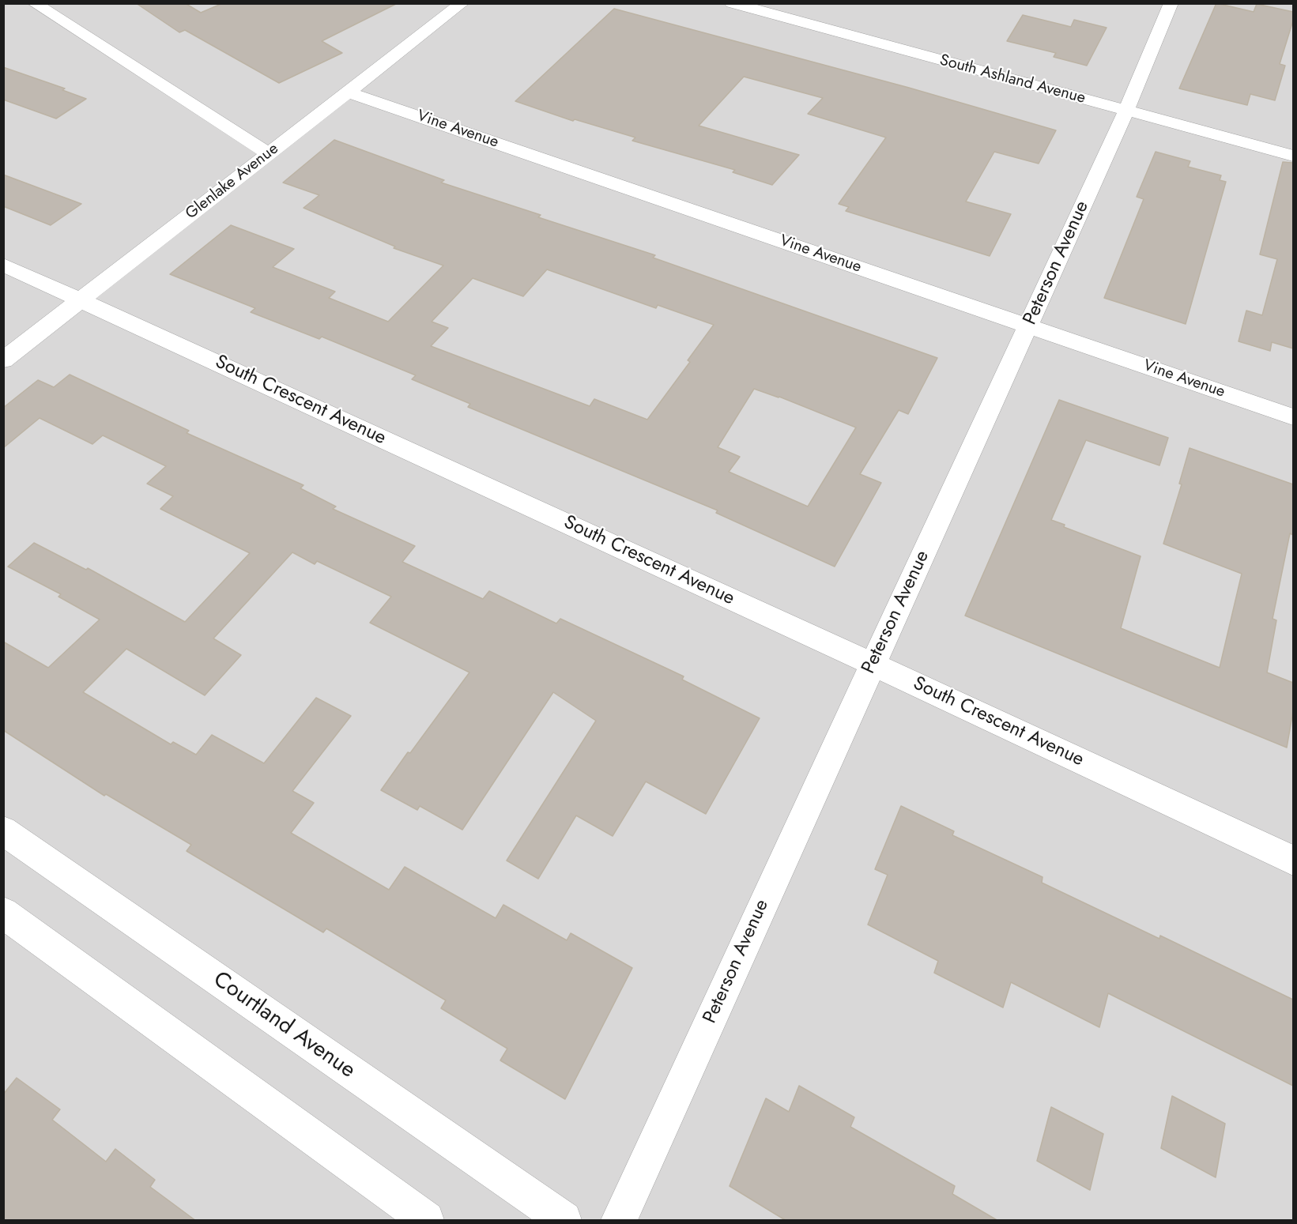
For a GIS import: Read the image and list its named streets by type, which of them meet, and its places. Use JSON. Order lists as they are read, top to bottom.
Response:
{
  "streets": {
    "street": [
      "South Ashland Avenue",
      "Vine Avenue",
      "Glenlake Avenue",
      "Peterson Avenue",
      "South Crescent Avenue",
      "Courtland Avenue"
    ]
  },
  "crossings": [
    ["South Ashland Avenue", "Peterson Avenue"],
    ["Vine Avenue", "Glenlake Avenue"],
    ["Vine Avenue", "Peterson Avenue"],
    ["Glenlake Avenue", "South Crescent Avenue"],
    ["Peterson Avenue", "South Crescent Avenue"]
  ]
}
